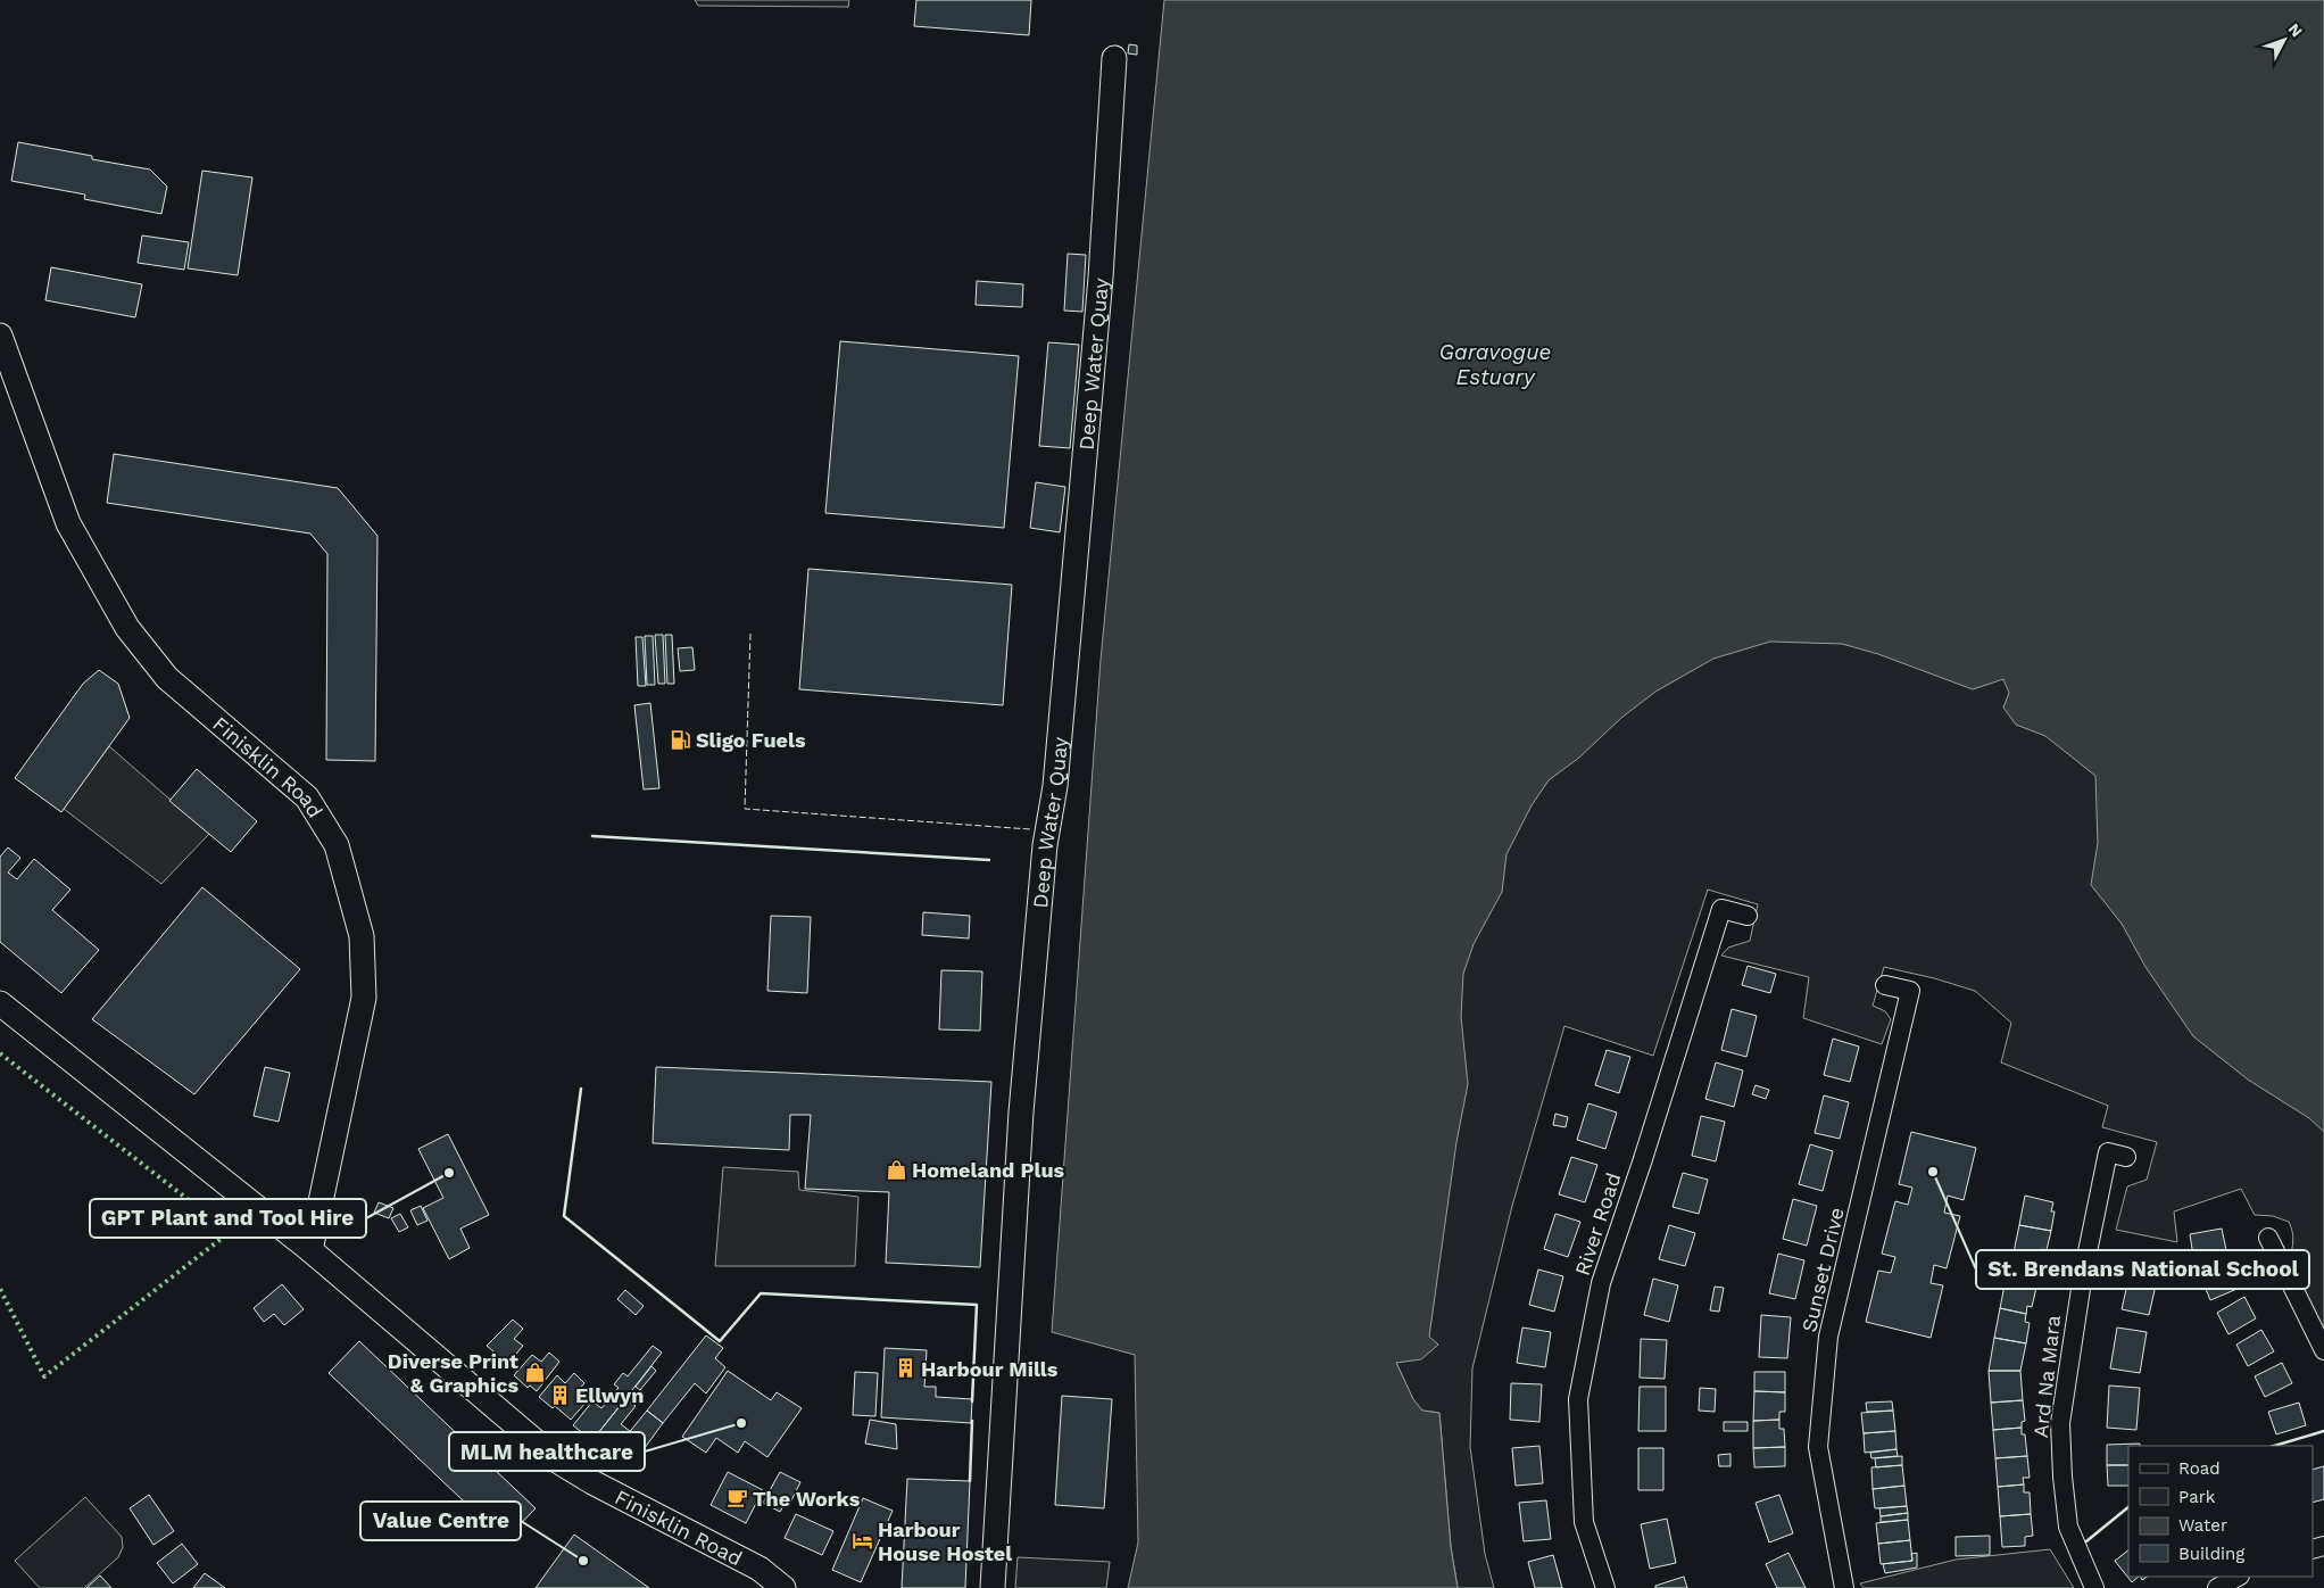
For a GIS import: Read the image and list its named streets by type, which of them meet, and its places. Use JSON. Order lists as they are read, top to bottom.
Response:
{
  "streets": {
    "street": [
      "Deep Water Quay",
      "Finisklin Road",
      "River Road",
      "Sunset Drive",
      "Ard Na Mara"
    ]
  },
  "water": ["Garavogue Estuary"],
  "places": {
    "fuel station": ["Sligo Fuels"],
    "shop": ["Homeland Plus", "Diverse Print & Graphics"],
    "other": [
      "St. Brendans National School",
      "GPT Plant and Tool Hire",
      "MLM healthcare",
      "Value Centre"
    ],
    "building": ["Harbour Mills", "Ellwyn"],
    "cafe": ["The Works"],
    "hotel": ["Harbour House Hostel"]
  },
  "legend": [
    "Road",
    "Park",
    "Water",
    "Building"
  ],
  "north": "top right"
}
